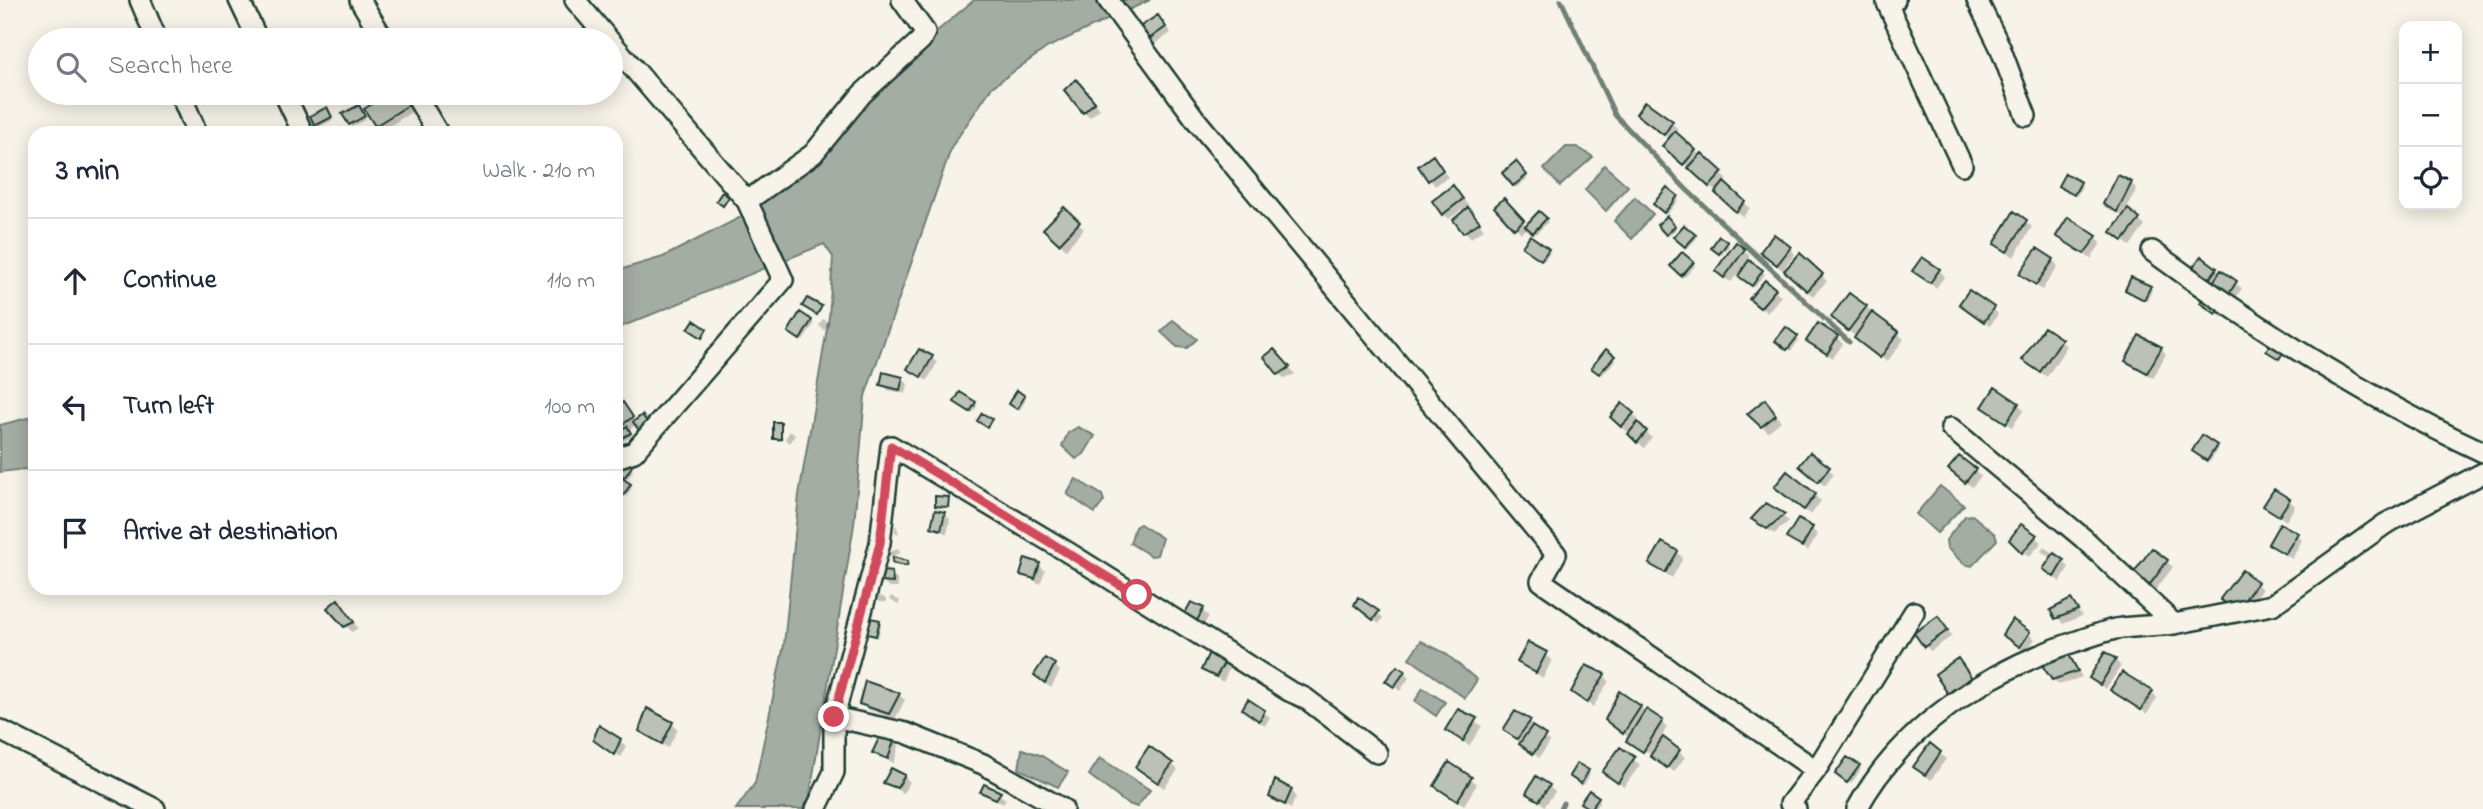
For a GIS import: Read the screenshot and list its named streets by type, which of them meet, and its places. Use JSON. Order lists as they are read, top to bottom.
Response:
{
  "page": {
    "map_buttons": ["+", "−"],
    "search": "Search here",
    "heading": ["3 min", "Walk · 210 m"],
    "list": [
      ["Continue", "110 m"],
      ["Turn left", "100 m"],
      "Arrive at destination"
    ]
  }
}
